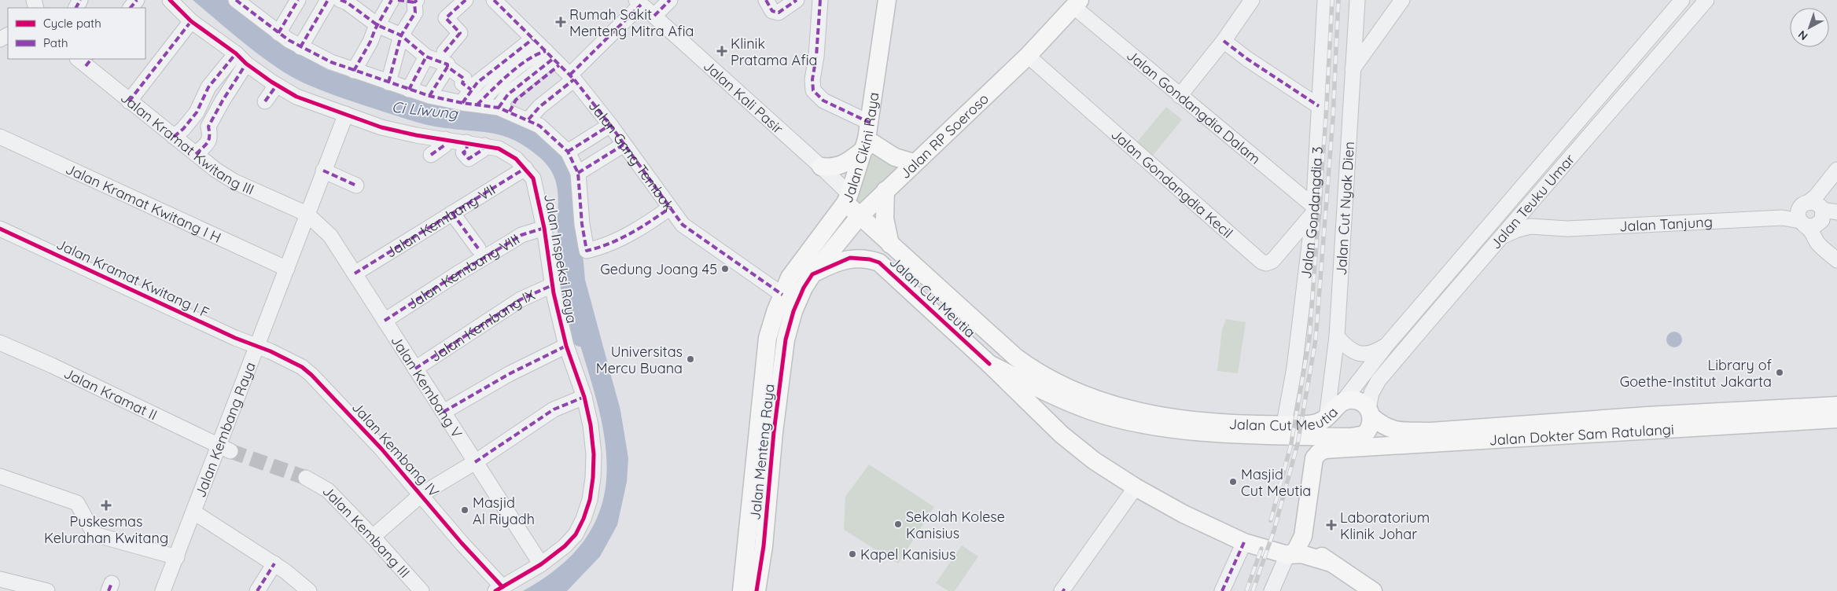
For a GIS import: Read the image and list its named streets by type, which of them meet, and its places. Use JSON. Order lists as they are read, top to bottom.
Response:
{
  "streets": {
    "main road": [
      "Jalan RP Soeroso",
      "Jalan Cikini Raya",
      "Jalan Cut Meutia",
      "Jalan Dokter Sam Ratulangi",
      "Jalan Menteng Raya"
    ],
    "street": [
      "Jalan Kali Pasir",
      "Jalan Gondangdia Dalam",
      "Jalan Kramat Kwitang III",
      "Jalan Gang Tembok",
      "Jalan Gondangdia Kecil",
      "Jalan Teuku Umar",
      "Jalan Kramat Kwitang I H",
      "Jalan Cut Nyak Dien",
      "Jalan Gondangdia 3",
      "Jalan Kembang VII",
      "Jalan Tanjung",
      "Jalan Inspeksi Raya",
      "Jalan Kembang VIII",
      "Jalan Kramat Kwitang I F",
      "Jalan Kembang IX",
      "Jalan Kembang V",
      "Jalan Kramat II",
      "Jalan Kembang Raya",
      "Jalan Kembang IV",
      "Jalan Kembang III"
    ]
  },
  "crossings": [
    ["Jalan Kali Pasir", "Jalan Cikini Raya"],
    ["Jalan Kali Pasir", "Jalan Cut Meutia"],
    ["Jalan Gondangdia Dalam", "Jalan RP Soeroso"],
    ["Jalan Gondangdia Dalam", "Jalan Gondangdia Kecil"],
    ["Jalan Gondangdia Dalam", "Jalan Gondangdia 3"],
    ["Jalan RP Soeroso", "Jalan Gondangdia Kecil"],
    ["Jalan RP Soeroso", "Jalan Cut Meutia"],
    ["Jalan RP Soeroso", "Jalan Menteng Raya"],
    ["Jalan Kramat Kwitang III", "Jalan Kembang V"],
    ["Jalan Kramat Kwitang III", "Jalan Kembang Raya"],
    ["Jalan Cikini Raya", "Jalan Cut Meutia"],
    ["Jalan Cikini Raya", "Jalan Menteng Raya"],
    ["Jalan Gang Tembok", "Jalan Menteng Raya"],
    ["Jalan Gondangdia Kecil", "Jalan Gondangdia 3"],
    ["Jalan Teuku Umar", "Jalan Tanjung"],
    ["Jalan Teuku Umar", "Jalan Cut Meutia"],
    ["Jalan Teuku Umar", "Jalan Dokter Sam Ratulangi"],
    ["Jalan Kramat Kwitang I H", "Jalan Kembang Raya"],
    ["Jalan Cut Nyak Dien", "Jalan Cut Meutia"],
    ["Jalan Gondangdia 3", "Jalan Cut Meutia"],
    ["Jalan Kembang VII", "Jalan Inspeksi Raya"],
    ["Jalan Kembang VII", "Jalan Kembang V"],
    ["Jalan Inspeksi Raya", "Jalan Kembang VIII"],
    ["Jalan Inspeksi Raya", "Jalan Kembang IX"],
    ["Jalan Inspeksi Raya", "Jalan Kembang V"],
    ["Jalan Inspeksi Raya", "Jalan Kembang Raya"],
    ["Jalan Inspeksi Raya", "Jalan Kembang IV"],
    ["Jalan Kembang VIII", "Jalan Kembang V"],
    ["Jalan Kramat Kwitang I F", "Jalan Kembang Raya"],
    ["Jalan Kramat Kwitang I F", "Jalan Kembang IV"],
    ["Jalan Cut Meutia", "Jalan Dokter Sam Ratulangi"],
    ["Jalan Cut Meutia", "Jalan Menteng Raya"],
    ["Jalan Kembang IX", "Jalan Kembang V"],
    ["Jalan Kembang V", "Jalan Kembang Raya"],
    ["Jalan Kramat II", "Jalan Kembang Raya"],
    ["Jalan Kembang Raya", "Jalan Kembang IV"]
  ],
  "water": ["Ci Liwung"],
  "places": {
    "health": [
      "Rumah Sakit Menteng Mitra Afia",
      "Klinik Pratama Afia",
      "Puskesmas Kelurahan Kwitang",
      "Laboratorium Klinik Johar"
    ],
    "other": [
      "Gedung Joang 45",
      "Universitas Mercu Buana",
      "Library of Goethe-Institut Jakarta",
      "Masjid Cut Meutia",
      "Masjid Al Riyadh",
      "Sekolah Kolese Kanisius",
      "Kapel Kanisius"
    ]
  },
  "legend": ["Cycle path", "Path"],
  "north": "bottom left"
}
